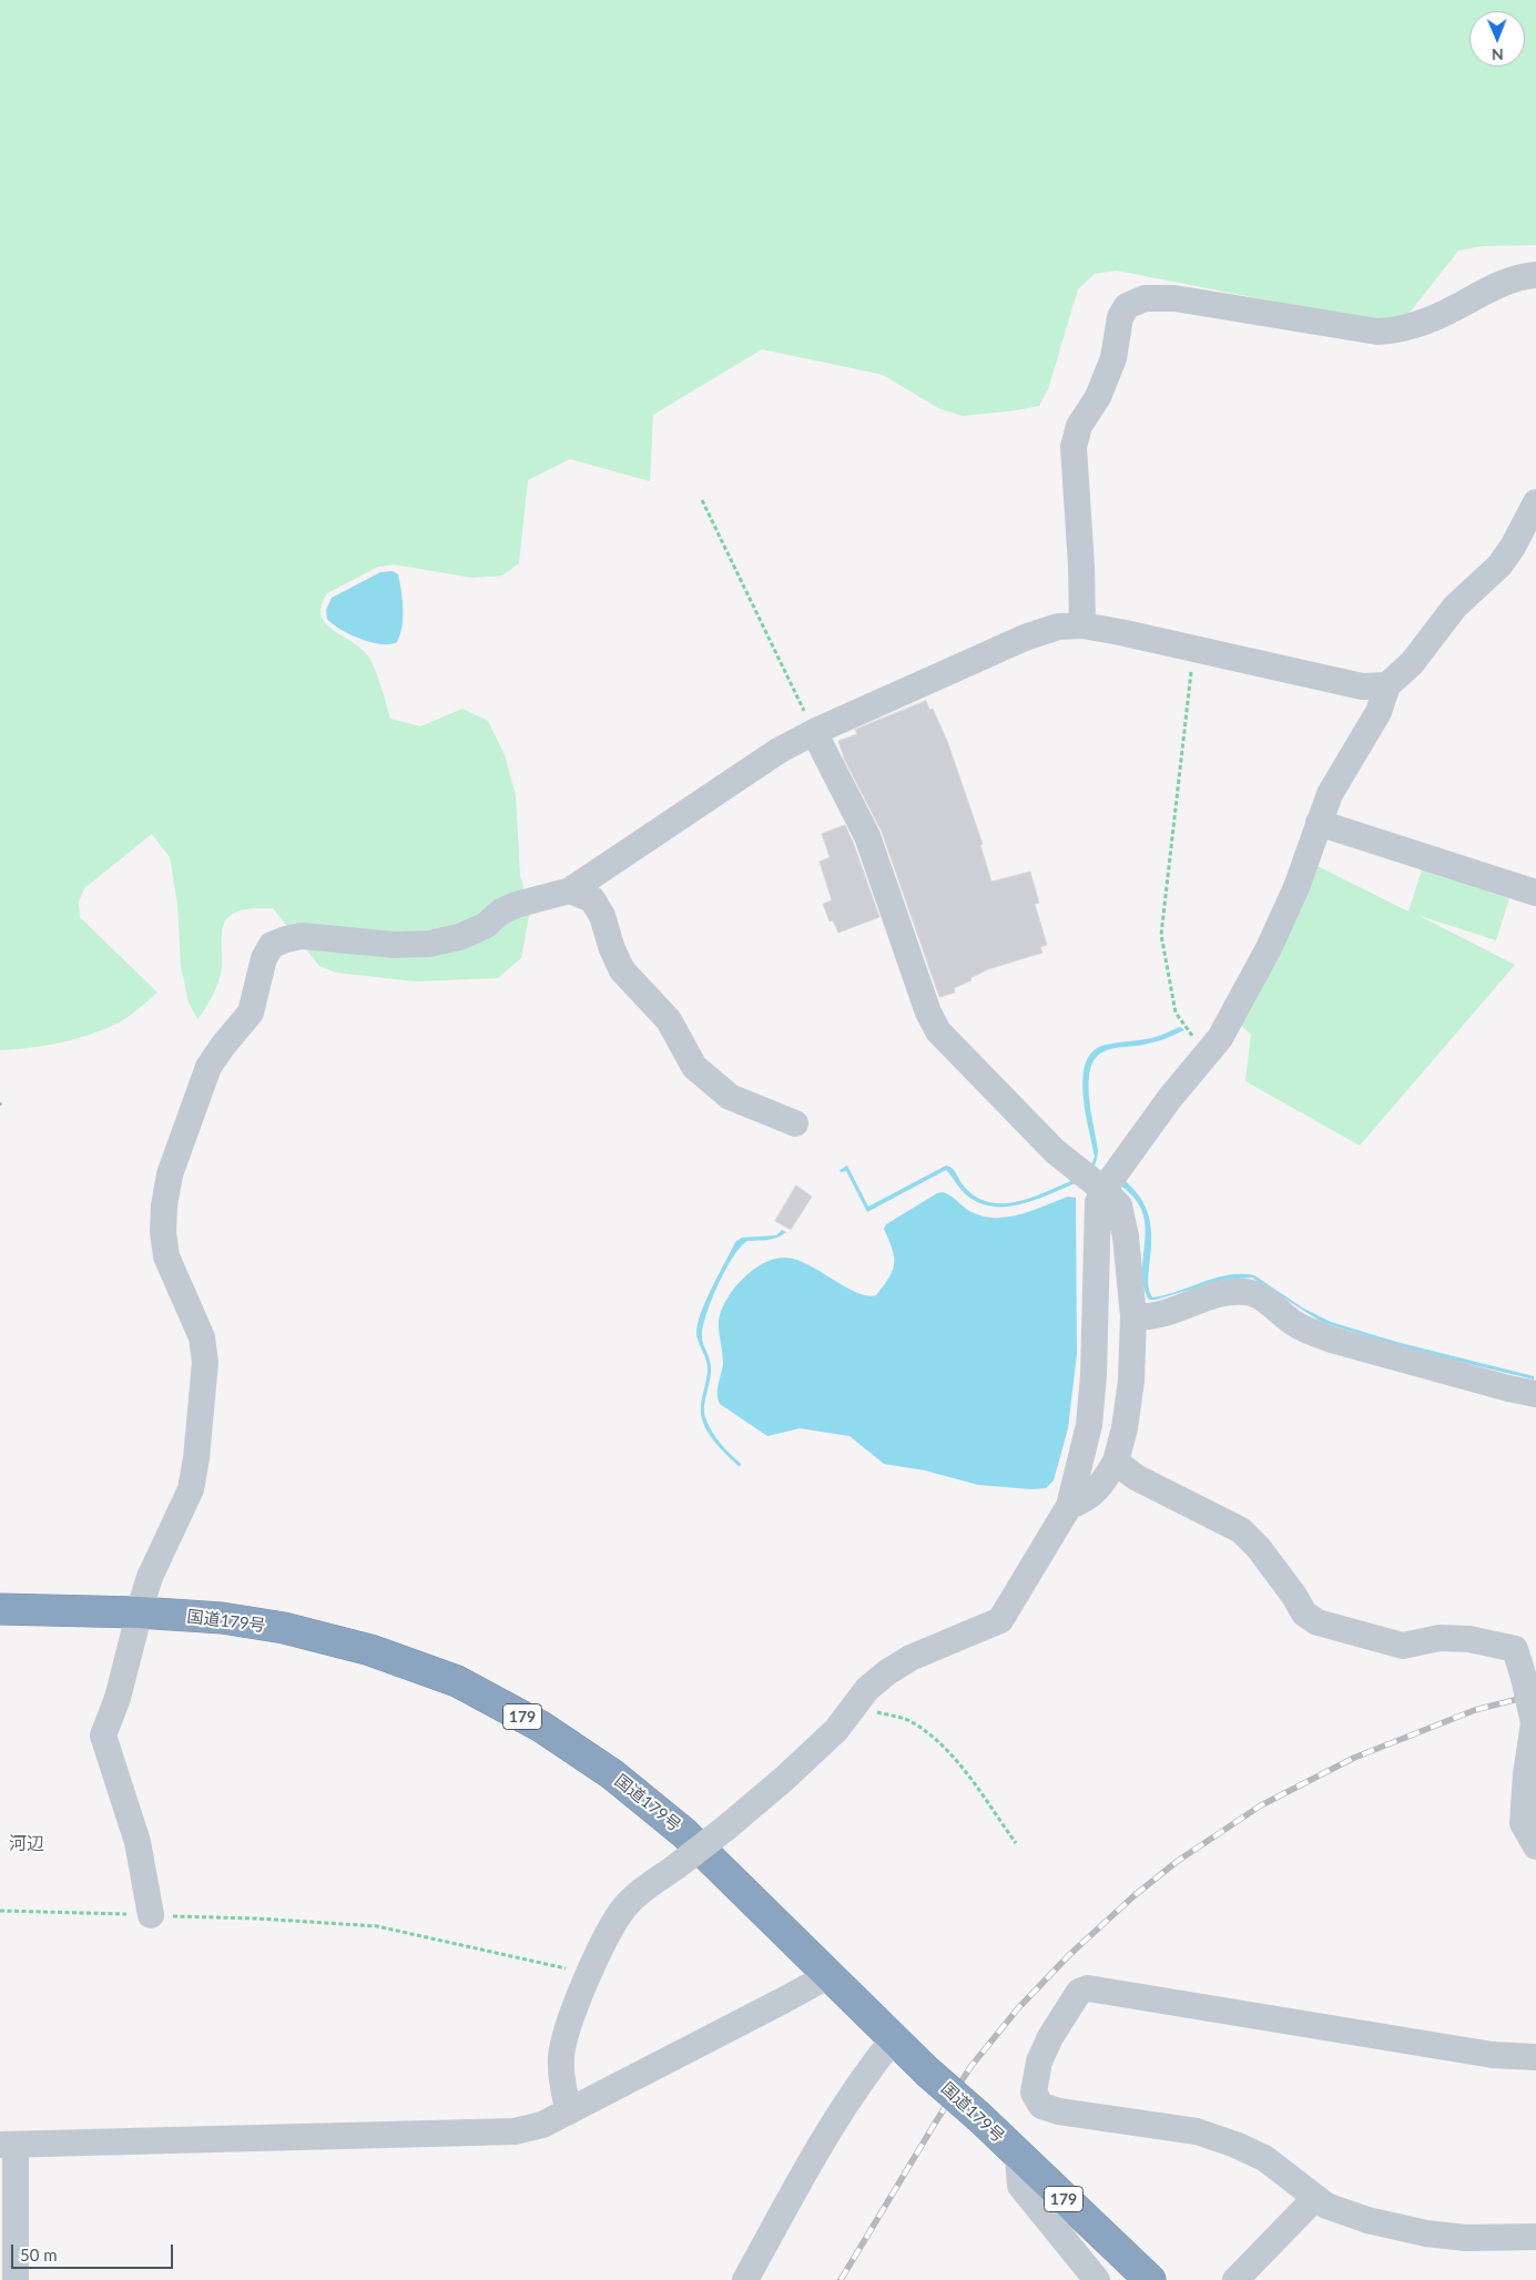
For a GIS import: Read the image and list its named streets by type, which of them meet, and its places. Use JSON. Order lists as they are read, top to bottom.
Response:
{
  "streets": {
    "highway": ["国道179号", "179"]
  },
  "districts": ["河辺"],
  "scale_bar": "50 m",
  "north": "bottom"
}
